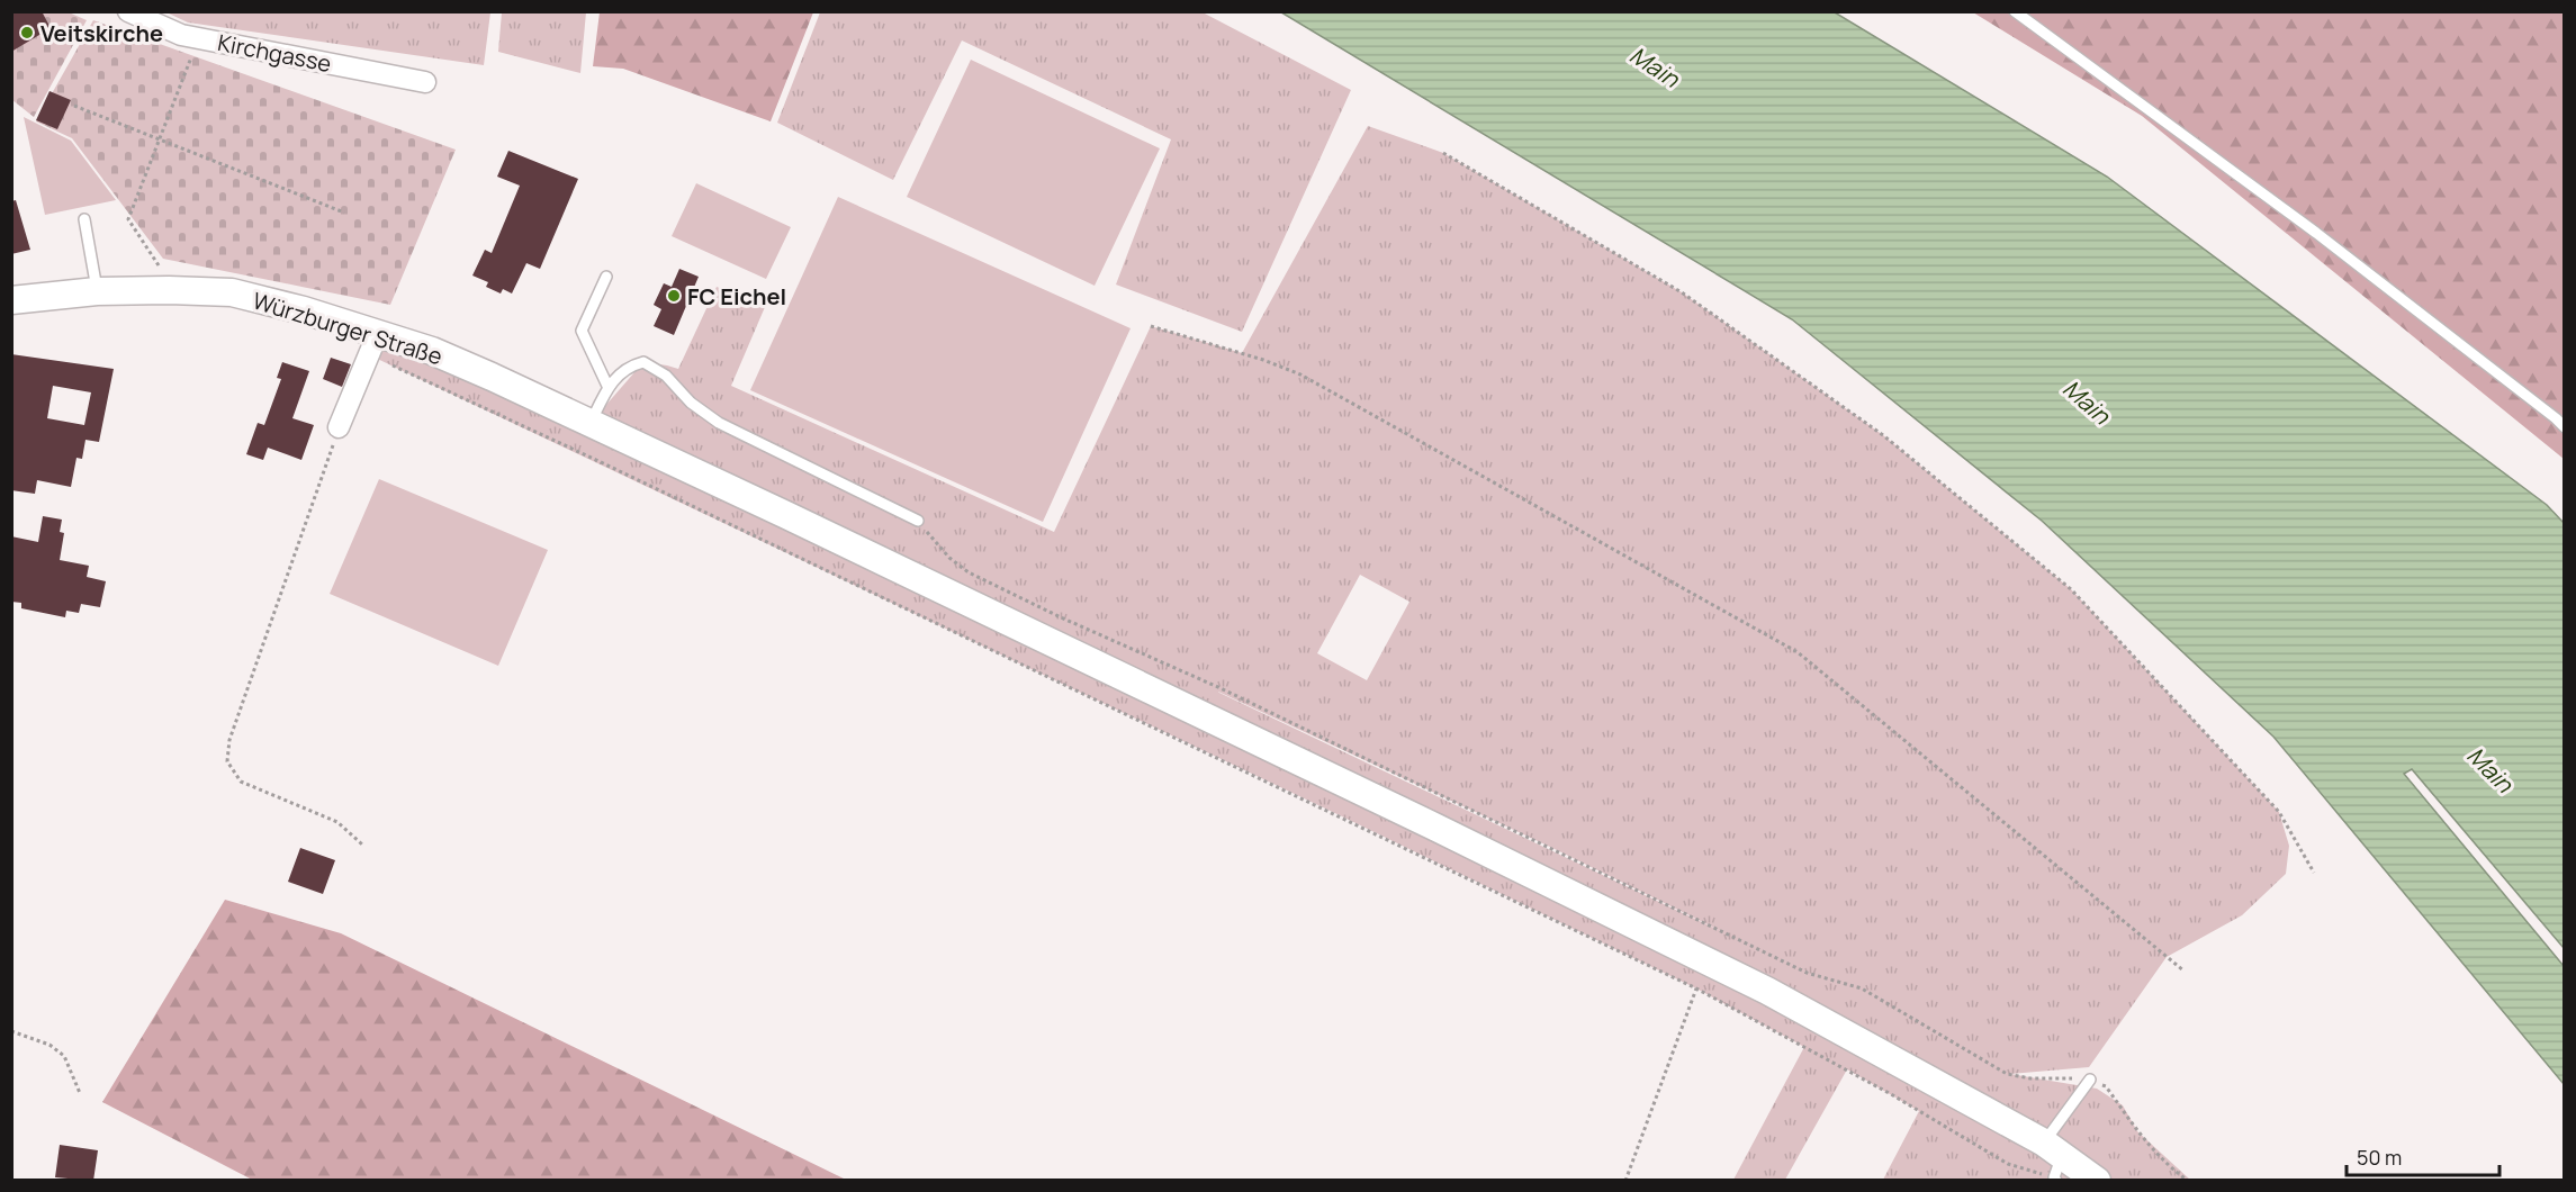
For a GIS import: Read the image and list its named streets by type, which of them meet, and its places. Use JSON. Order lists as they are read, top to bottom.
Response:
{
  "streets": {
    "main road": ["Würzburger Straße"],
    "street": ["Kirchgasse"]
  },
  "water": ["Main"],
  "places": ["Veitskirche", "FC Eichel"],
  "scale_bar": "50 m"
}
